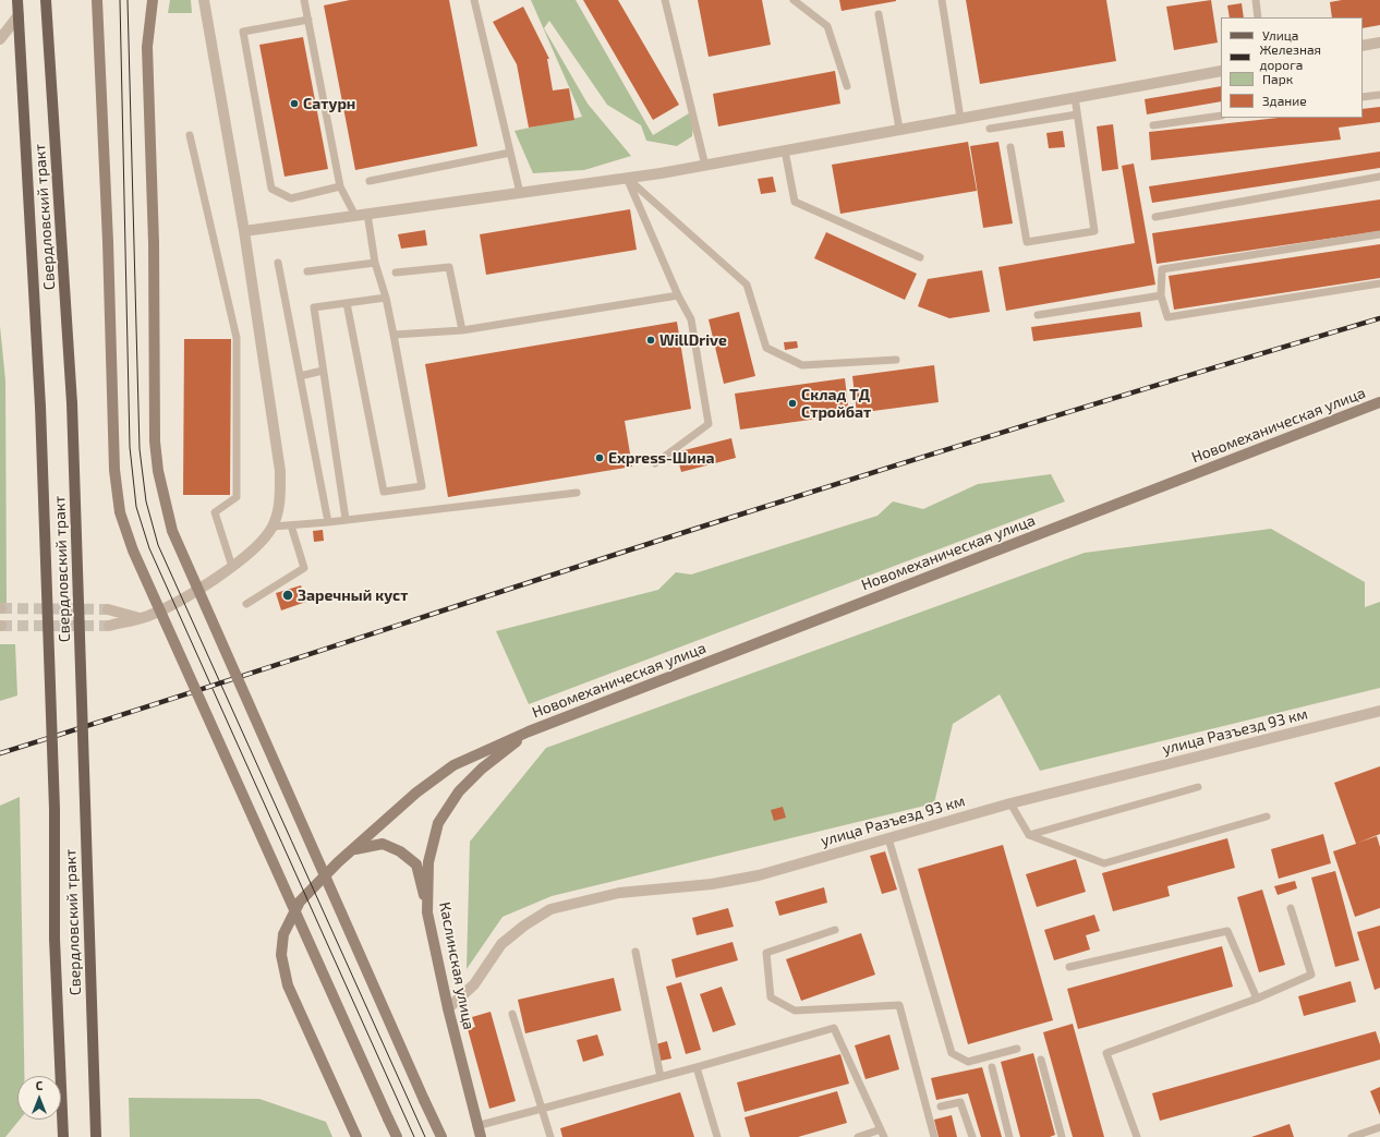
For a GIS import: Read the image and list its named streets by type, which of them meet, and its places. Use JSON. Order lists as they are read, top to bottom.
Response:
{
  "streets": {
    "main road": ["Свердловский тракт", "Новомеханическая улица", "Каслинская улица"],
    "street": ["улица Разъезд 93 км"]
  },
  "crossings": [
    ["Новомеханическая улица", "Каслинская улица"],
    ["улица Разъезд 93 км", "Каслинская улица"]
  ],
  "places": [
    "Сатурн",
    "WillDrive",
    "Склад ТД Стройбат",
    "Express-Шина",
    "Заречный куст"
  ],
  "legend": [
    "Улица",
    "Железная дорога",
    "Парк",
    "Здание"
  ],
  "north": "top"
}
